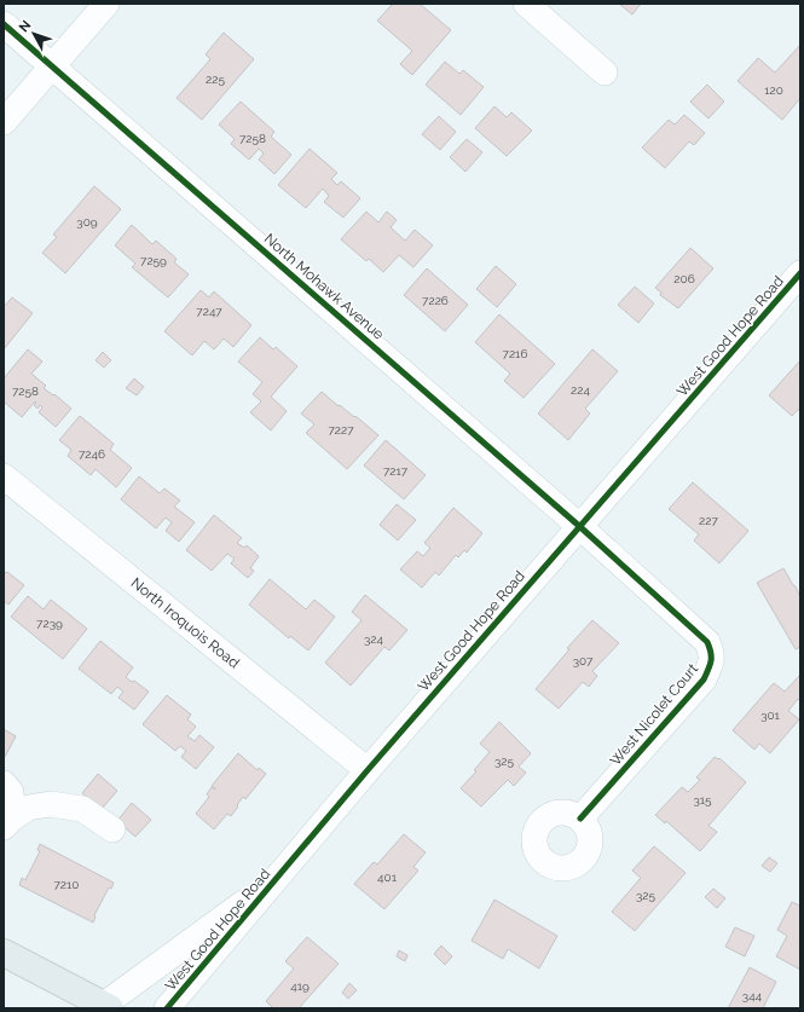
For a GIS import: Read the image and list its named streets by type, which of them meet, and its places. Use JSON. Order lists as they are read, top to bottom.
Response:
{
  "streets": {
    "street": [
      "North Mohawk Avenue",
      "West Good Hope Road",
      "North Iroquois Road",
      "West Nicolet Court"
    ]
  },
  "crossings": [
    ["North Mohawk Avenue", "West Good Hope Road"],
    ["North Mohawk Avenue", "West Nicolet Court"],
    ["West Good Hope Road", "North Iroquois Road"],
    ["West Good Hope Road", "West Nicolet Court"]
  ],
  "house_numbers": [
    "225",
    "120",
    "7258",
    "309",
    "7259",
    "206",
    "7226",
    "7247",
    "7216",
    "224",
    "7258",
    "7227",
    "7246",
    "7217",
    "227",
    "7239",
    "324",
    "307",
    "301",
    "325",
    "315",
    "401",
    "7210",
    "325",
    "419",
    "344"
  ],
  "north": "top left"
}
